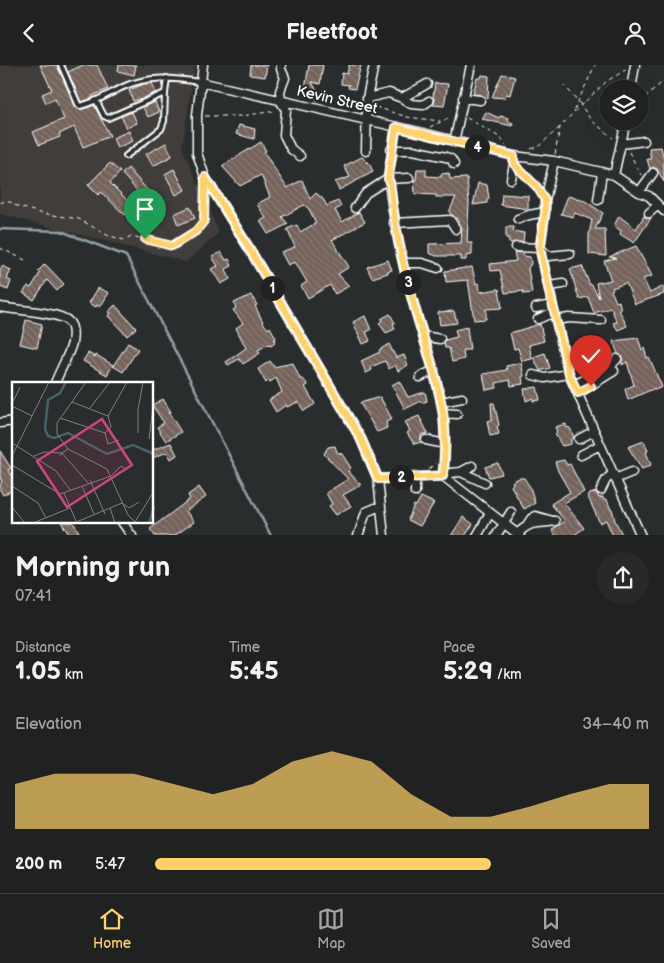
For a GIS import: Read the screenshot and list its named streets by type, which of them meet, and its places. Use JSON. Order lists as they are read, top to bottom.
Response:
{
  "streets": {
    "street": ["Kevin Street"]
  },
  "page": {
    "header": "Fleetfoot",
    "pins": [
      "4",
      "3",
      "1",
      "2"
    ],
    "heading": ["Morning run", "07:41"],
    "stats": [
      ["Distance", "1.05 km"],
      ["Time", "5:45"],
      ["Pace", "5:29 /km"]
    ],
    "chart": ["Elevation", "34–40 m"],
    "list": [
      {
        "name": "200 m",
        "note": "5:47"
      }
    ],
    "tabs": ["Home", "Map", "Saved"]
  }
}
